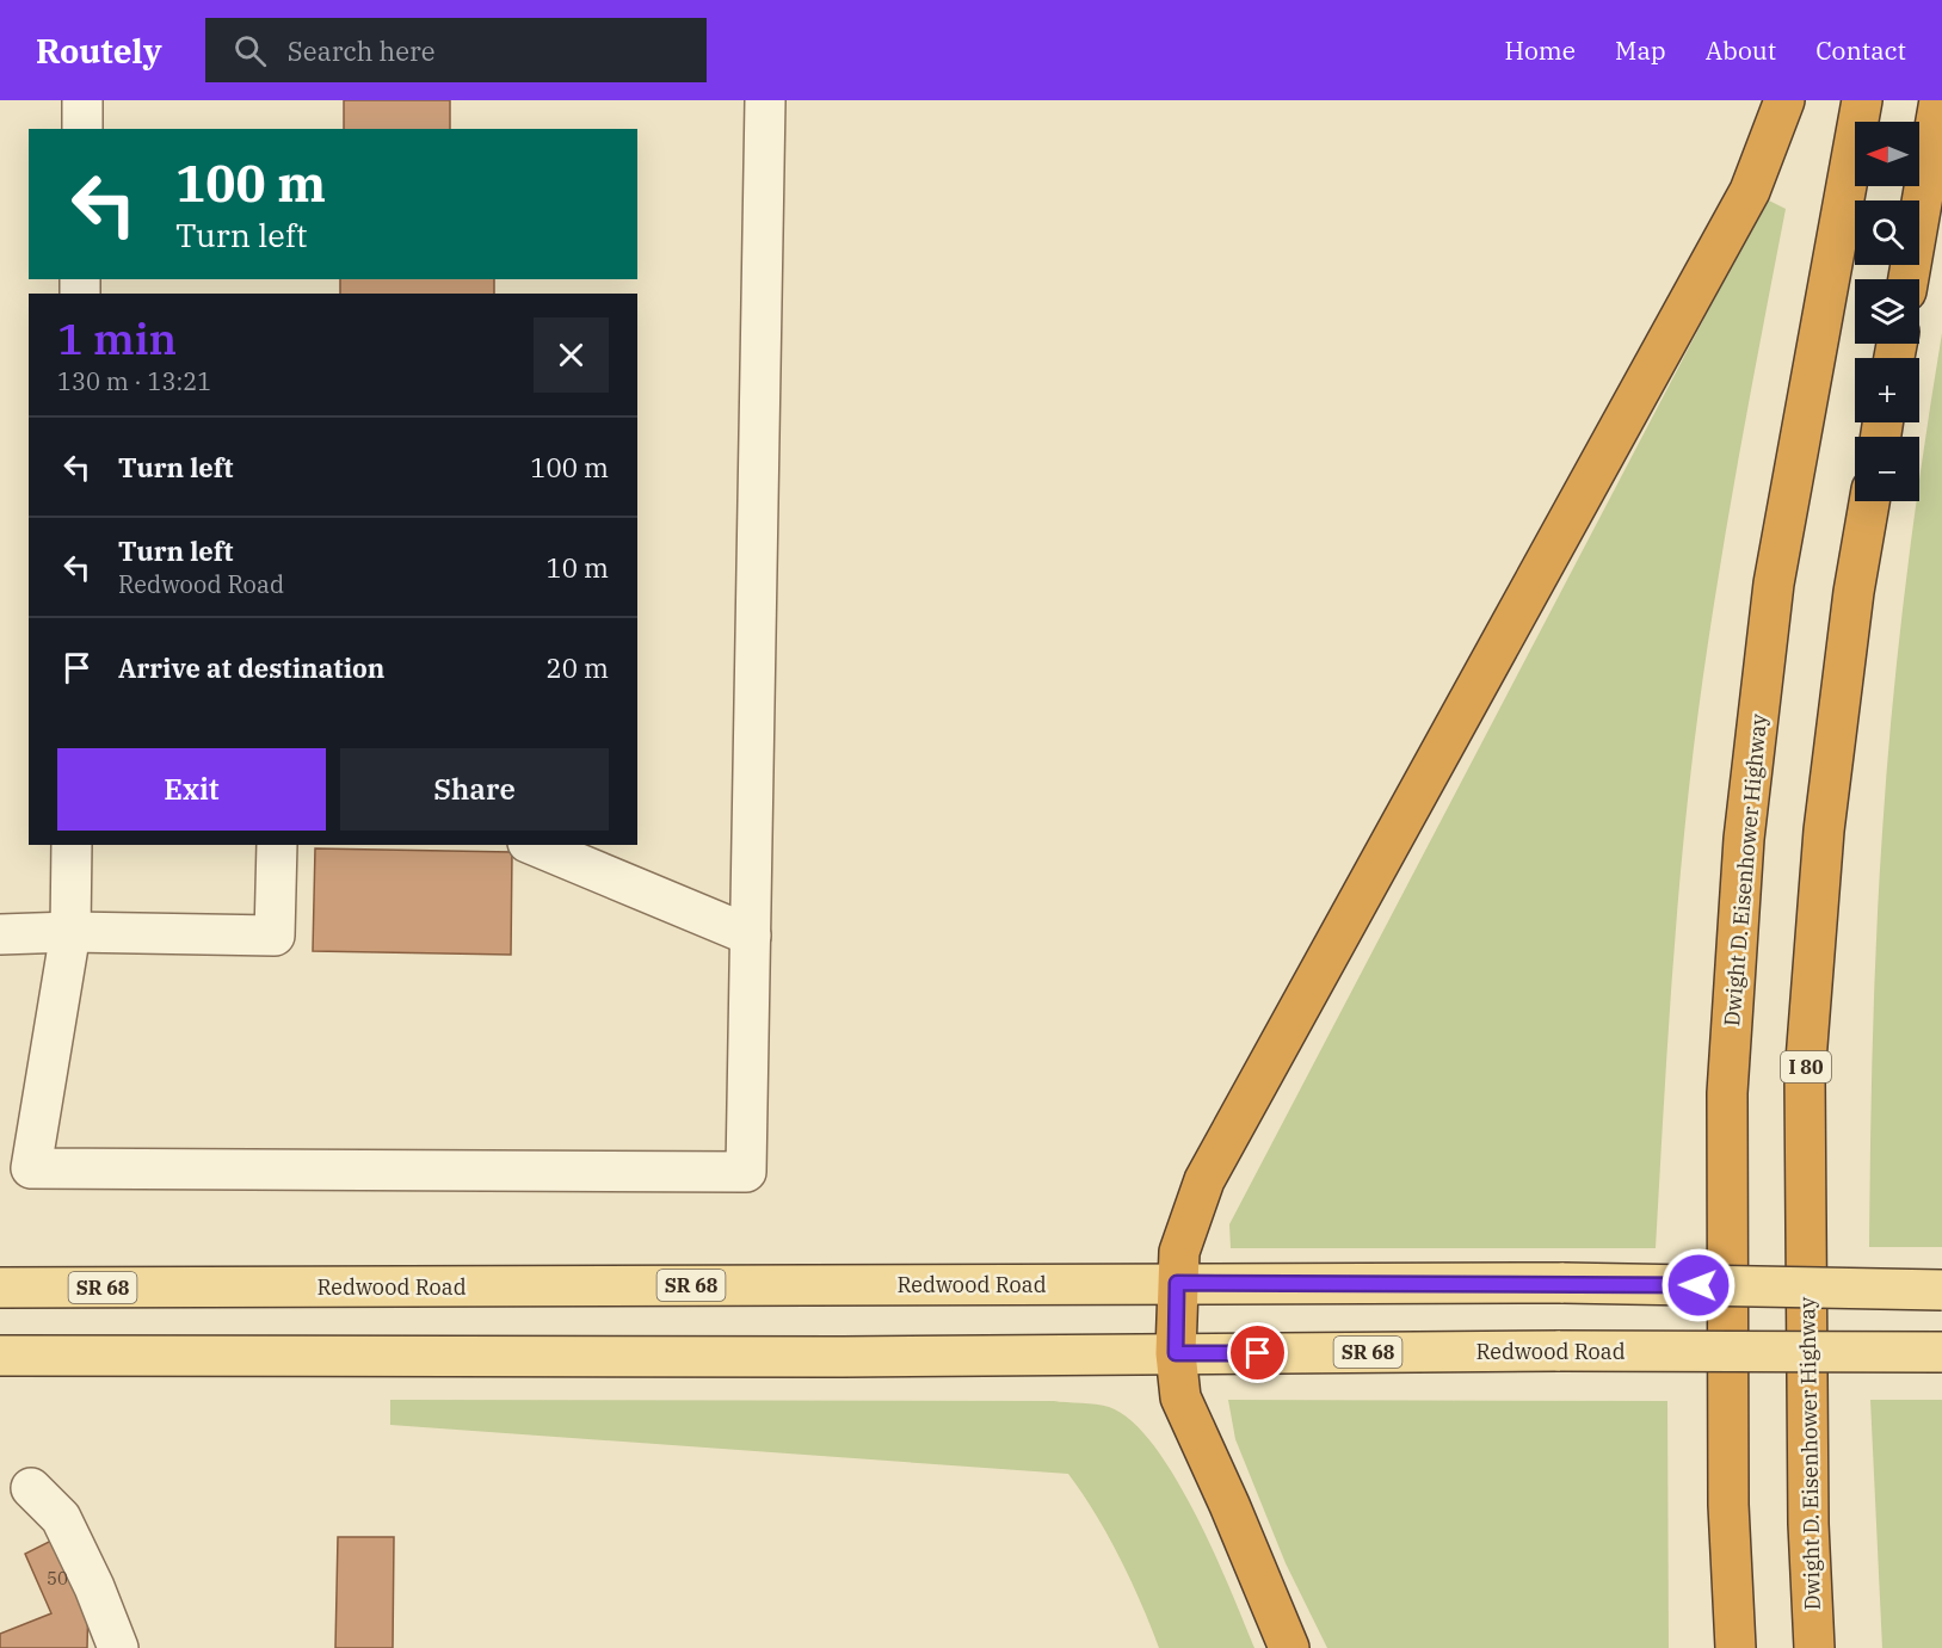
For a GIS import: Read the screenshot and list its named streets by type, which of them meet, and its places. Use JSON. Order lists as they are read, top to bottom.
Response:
{
  "streets": {
    "highway": ["Dwight D. Eisenhower Highway", "I 80"],
    "main road": ["Redwood Road", "SR 68"]
  },
  "house_numbers": ["50"],
  "north": "left",
  "page": {
    "header": "Routely",
    "search": "Search here",
    "nav": [
      "Home",
      "Map",
      "About",
      "Contact"
    ],
    "map_buttons": ["+", "−"],
    "turn": ["100 m", "Turn left"],
    "heading": ["1 min", "130 m · 13:21"],
    "list": [
      {
        "name": "Turn left",
        "value": "100 m"
      },
      {
        "name": "Turn left",
        "note": "Redwood Road",
        "value": "10 m"
      },
      {
        "name": "Arrive at destination",
        "value": "20 m"
      }
    ],
    "buttons": ["Exit", "Share"]
  }
}
